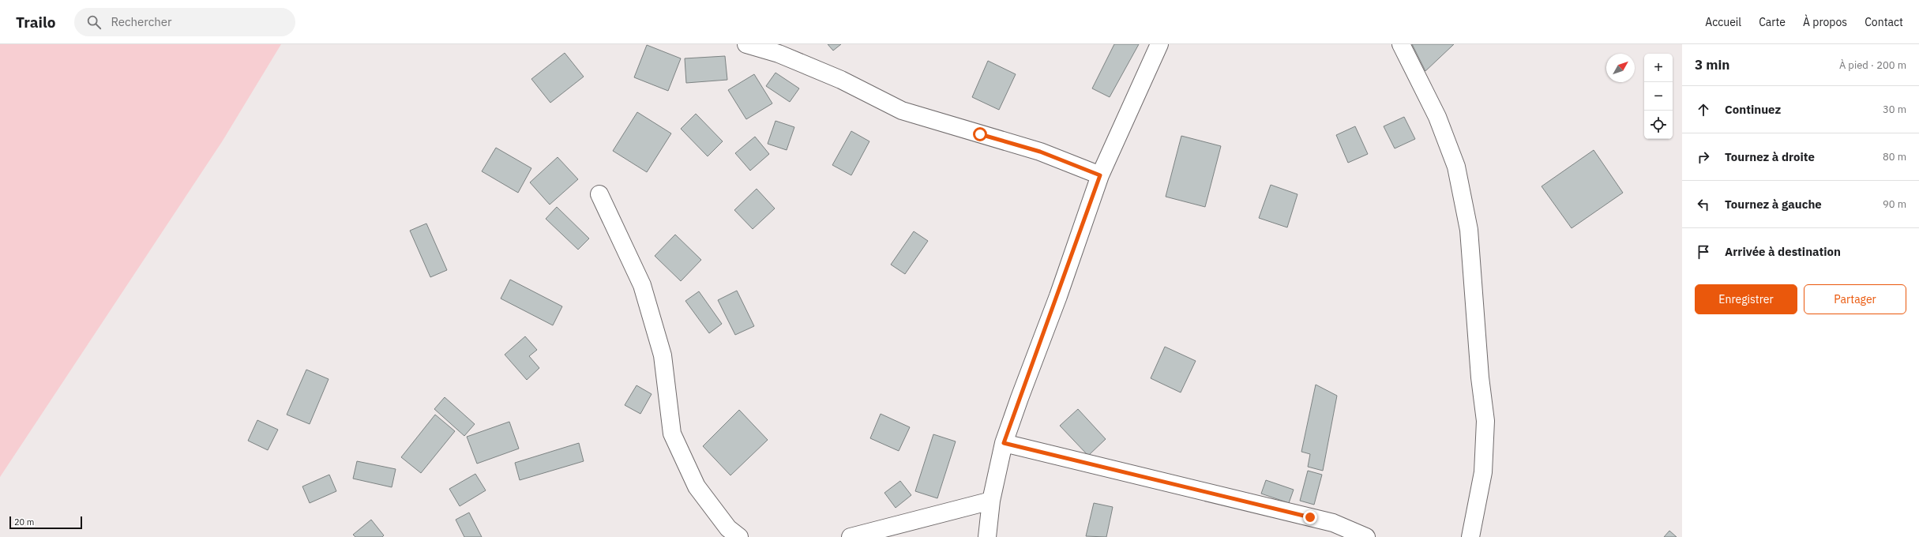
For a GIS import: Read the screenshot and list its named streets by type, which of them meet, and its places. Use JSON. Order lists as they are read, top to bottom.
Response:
{
  "scale_bar": "20 m",
  "north": "top right",
  "page": {
    "header": "Trailo",
    "search": "Rechercher",
    "nav": [
      "Accueil",
      "Carte",
      "À propos",
      "Contact"
    ],
    "heading": ["3 min", "À pied · 200 m"],
    "map_buttons": ["+", "−"],
    "list": [
      ["Continuez", "30 m"],
      ["Tournez à droite", "80 m"],
      ["Tournez à gauche", "90 m"],
      "Arrivée à destination"
    ],
    "buttons": ["Enregistrer", "Partager"],
    "scale": "20 m"
  }
}
